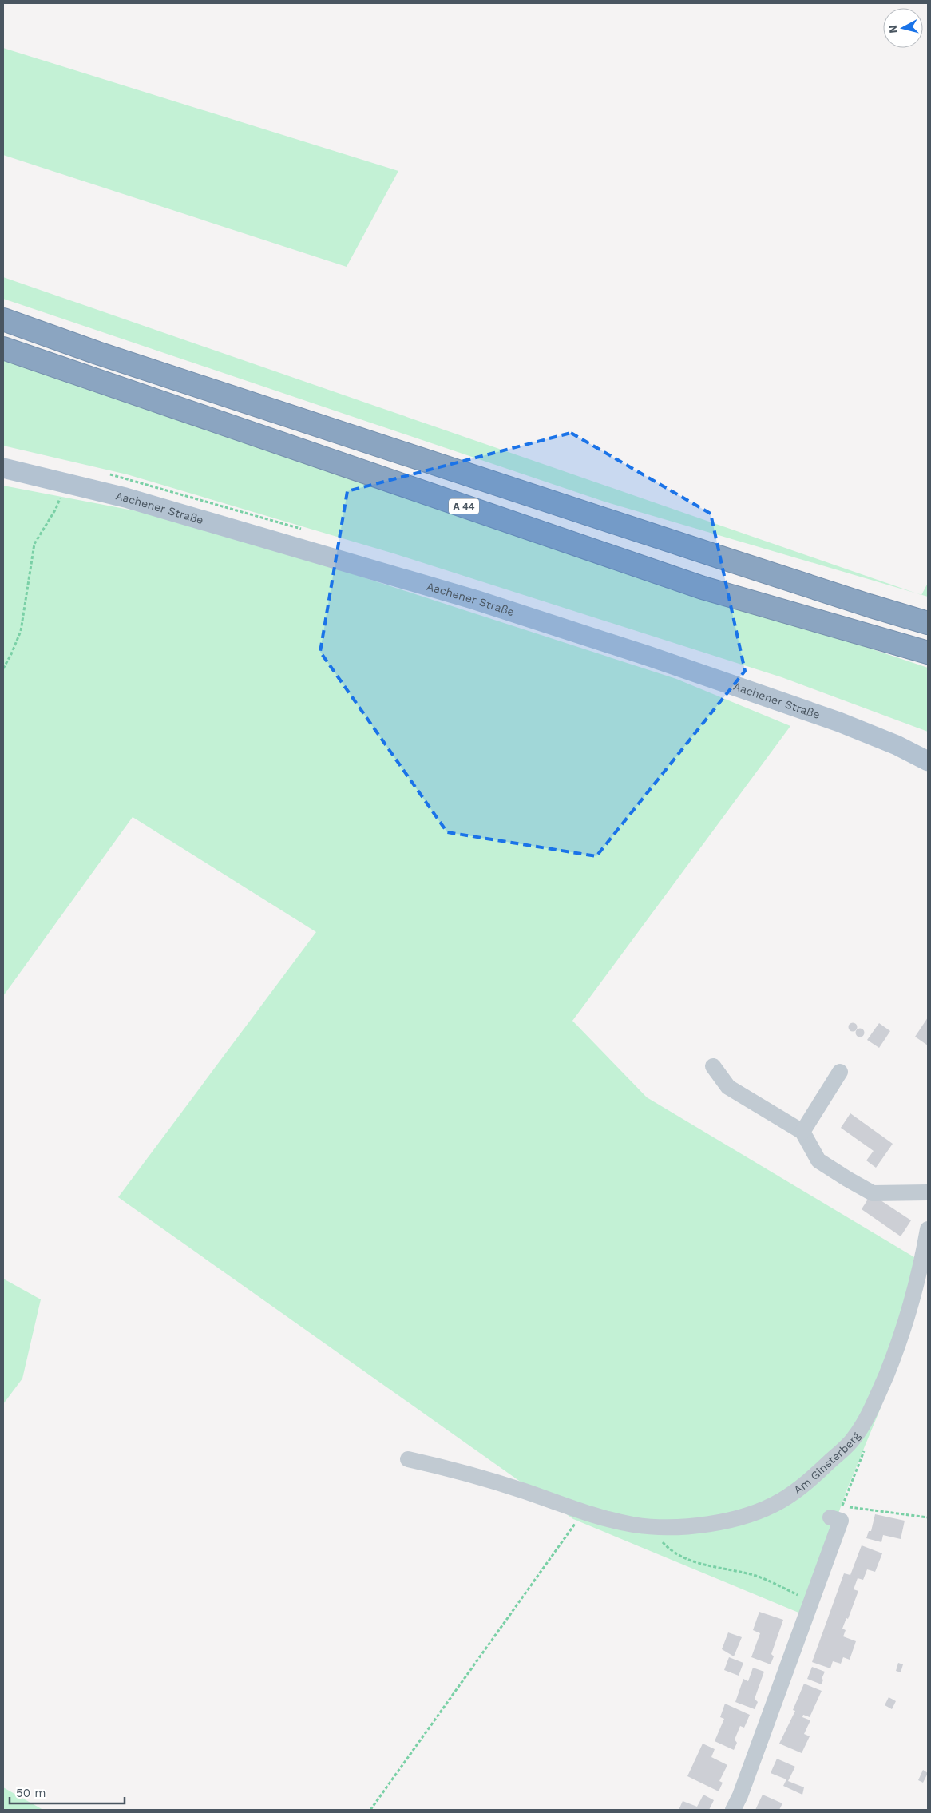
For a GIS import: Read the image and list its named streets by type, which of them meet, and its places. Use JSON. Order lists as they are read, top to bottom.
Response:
{
  "streets": {
    "highway": ["A 44"],
    "main road": ["Aachener Straße"],
    "street": ["Am Ginsterberg"]
  },
  "scale_bar": "50 m",
  "north": "left"
}
